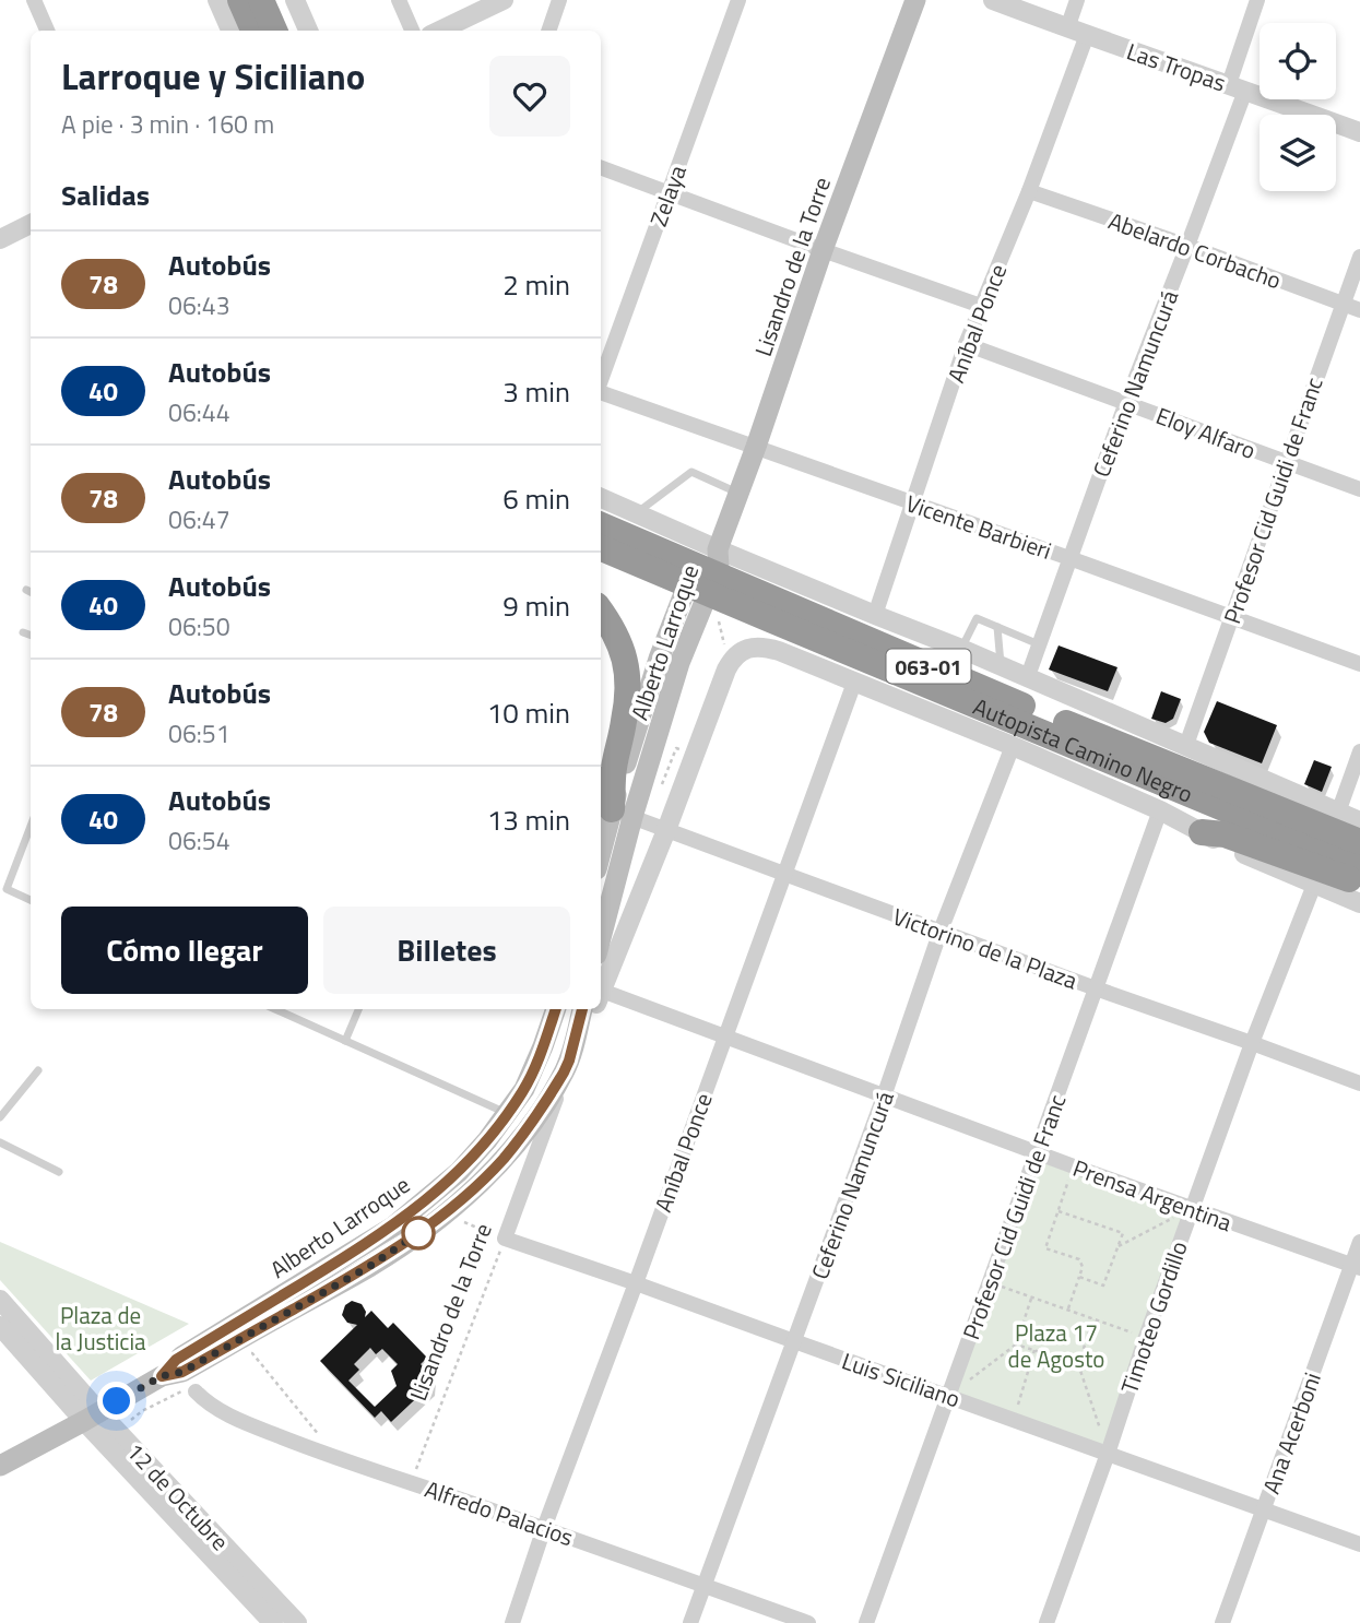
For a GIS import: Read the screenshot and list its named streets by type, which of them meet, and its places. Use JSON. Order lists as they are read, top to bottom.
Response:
{
  "streets": {
    "highway": ["063-01", "Autopista Camino Negro"],
    "main road": ["Lisandro de la Torre", "Alberto Larroque"],
    "street": [
      "Las Tropas",
      "Zelaya",
      "Abelardo Corbacho",
      "Aníbal Ponce",
      "Ceferino Namuncurá",
      "Eloy Alfaro",
      "Profesor Cid Guidi de Franc",
      "Vicente Barbieri",
      "Victorino de la Plaza",
      "Prensa Argentina",
      "Timoteo Gordillo",
      "Luis Siciliano",
      "Ana Acerboni",
      "12 de Octubre",
      "Alfredo Palacios"
    ]
  },
  "crossings": [
    ["Las Tropas", "Aníbal Ponce"],
    ["Las Tropas", "Ceferino Namuncurá"],
    ["Abelardo Corbacho", "Aníbal Ponce"],
    ["Abelardo Corbacho", "Ceferino Namuncurá"],
    ["Abelardo Corbacho", "Profesor Cid Guidi de Franc"],
    ["Lisandro de la Torre", "Vicente Barbieri"],
    ["Lisandro de la Torre", "Alberto Larroque"],
    ["Lisandro de la Torre", "Victorino de la Plaza"],
    ["Lisandro de la Torre", "Luis Siciliano"],
    ["Lisandro de la Torre", "Alfredo Palacios"],
    ["Aníbal Ponce", "Eloy Alfaro"],
    ["Aníbal Ponce", "Vicente Barbieri"],
    ["Aníbal Ponce", "Victorino de la Plaza"],
    ["Aníbal Ponce", "Prensa Argentina"],
    ["Aníbal Ponce", "Luis Siciliano"],
    ["Aníbal Ponce", "Alfredo Palacios"],
    ["Ceferino Namuncurá", "Eloy Alfaro"],
    ["Ceferino Namuncurá", "Vicente Barbieri"],
    ["Ceferino Namuncurá", "Victorino de la Plaza"],
    ["Ceferino Namuncurá", "Prensa Argentina"],
    ["Ceferino Namuncurá", "Luis Siciliano"],
    ["Ceferino Namuncurá", "Alfredo Palacios"],
    ["Eloy Alfaro", "Profesor Cid Guidi de Franc"],
    ["Profesor Cid Guidi de Franc", "Vicente Barbieri"],
    ["Profesor Cid Guidi de Franc", "Victorino de la Plaza"],
    ["Profesor Cid Guidi de Franc", "Prensa Argentina"],
    ["Profesor Cid Guidi de Franc", "Luis Siciliano"],
    ["Alberto Larroque", "Victorino de la Plaza"],
    ["Alberto Larroque", "12 de Octubre"],
    ["Victorino de la Plaza", "Timoteo Gordillo"],
    ["Prensa Argentina", "Timoteo Gordillo"],
    ["Prensa Argentina", "Ana Acerboni"],
    ["Timoteo Gordillo", "Luis Siciliano"],
    ["Luis Siciliano", "Ana Acerboni"]
  ],
  "parks": ["Plaza de la Justicia", "Plaza 17 de Agosto"],
  "lines": ["bus line 78"],
  "page": {
    "heading": [
      ["Larroque y Siciliano", "A pie · 3 min · 160 m"],
      "Salidas"
    ],
    "list": [
      {
        "mark": "78",
        "name": "Autobús",
        "note": "06:43",
        "value": "2 min"
      },
      {
        "mark": "40",
        "name": "Autobús",
        "note": "06:44",
        "value": "3 min"
      },
      {
        "mark": "78",
        "name": "Autobús",
        "note": "06:47",
        "value": "6 min"
      },
      {
        "mark": "40",
        "name": "Autobús",
        "note": "06:50",
        "value": "9 min"
      },
      {
        "mark": "78",
        "name": "Autobús",
        "note": "06:51",
        "value": "10 min"
      },
      {
        "mark": "40",
        "name": "Autobús",
        "note": "06:54",
        "value": "13 min"
      }
    ],
    "buttons": ["Cómo llegar", "Billetes"]
  }
}
